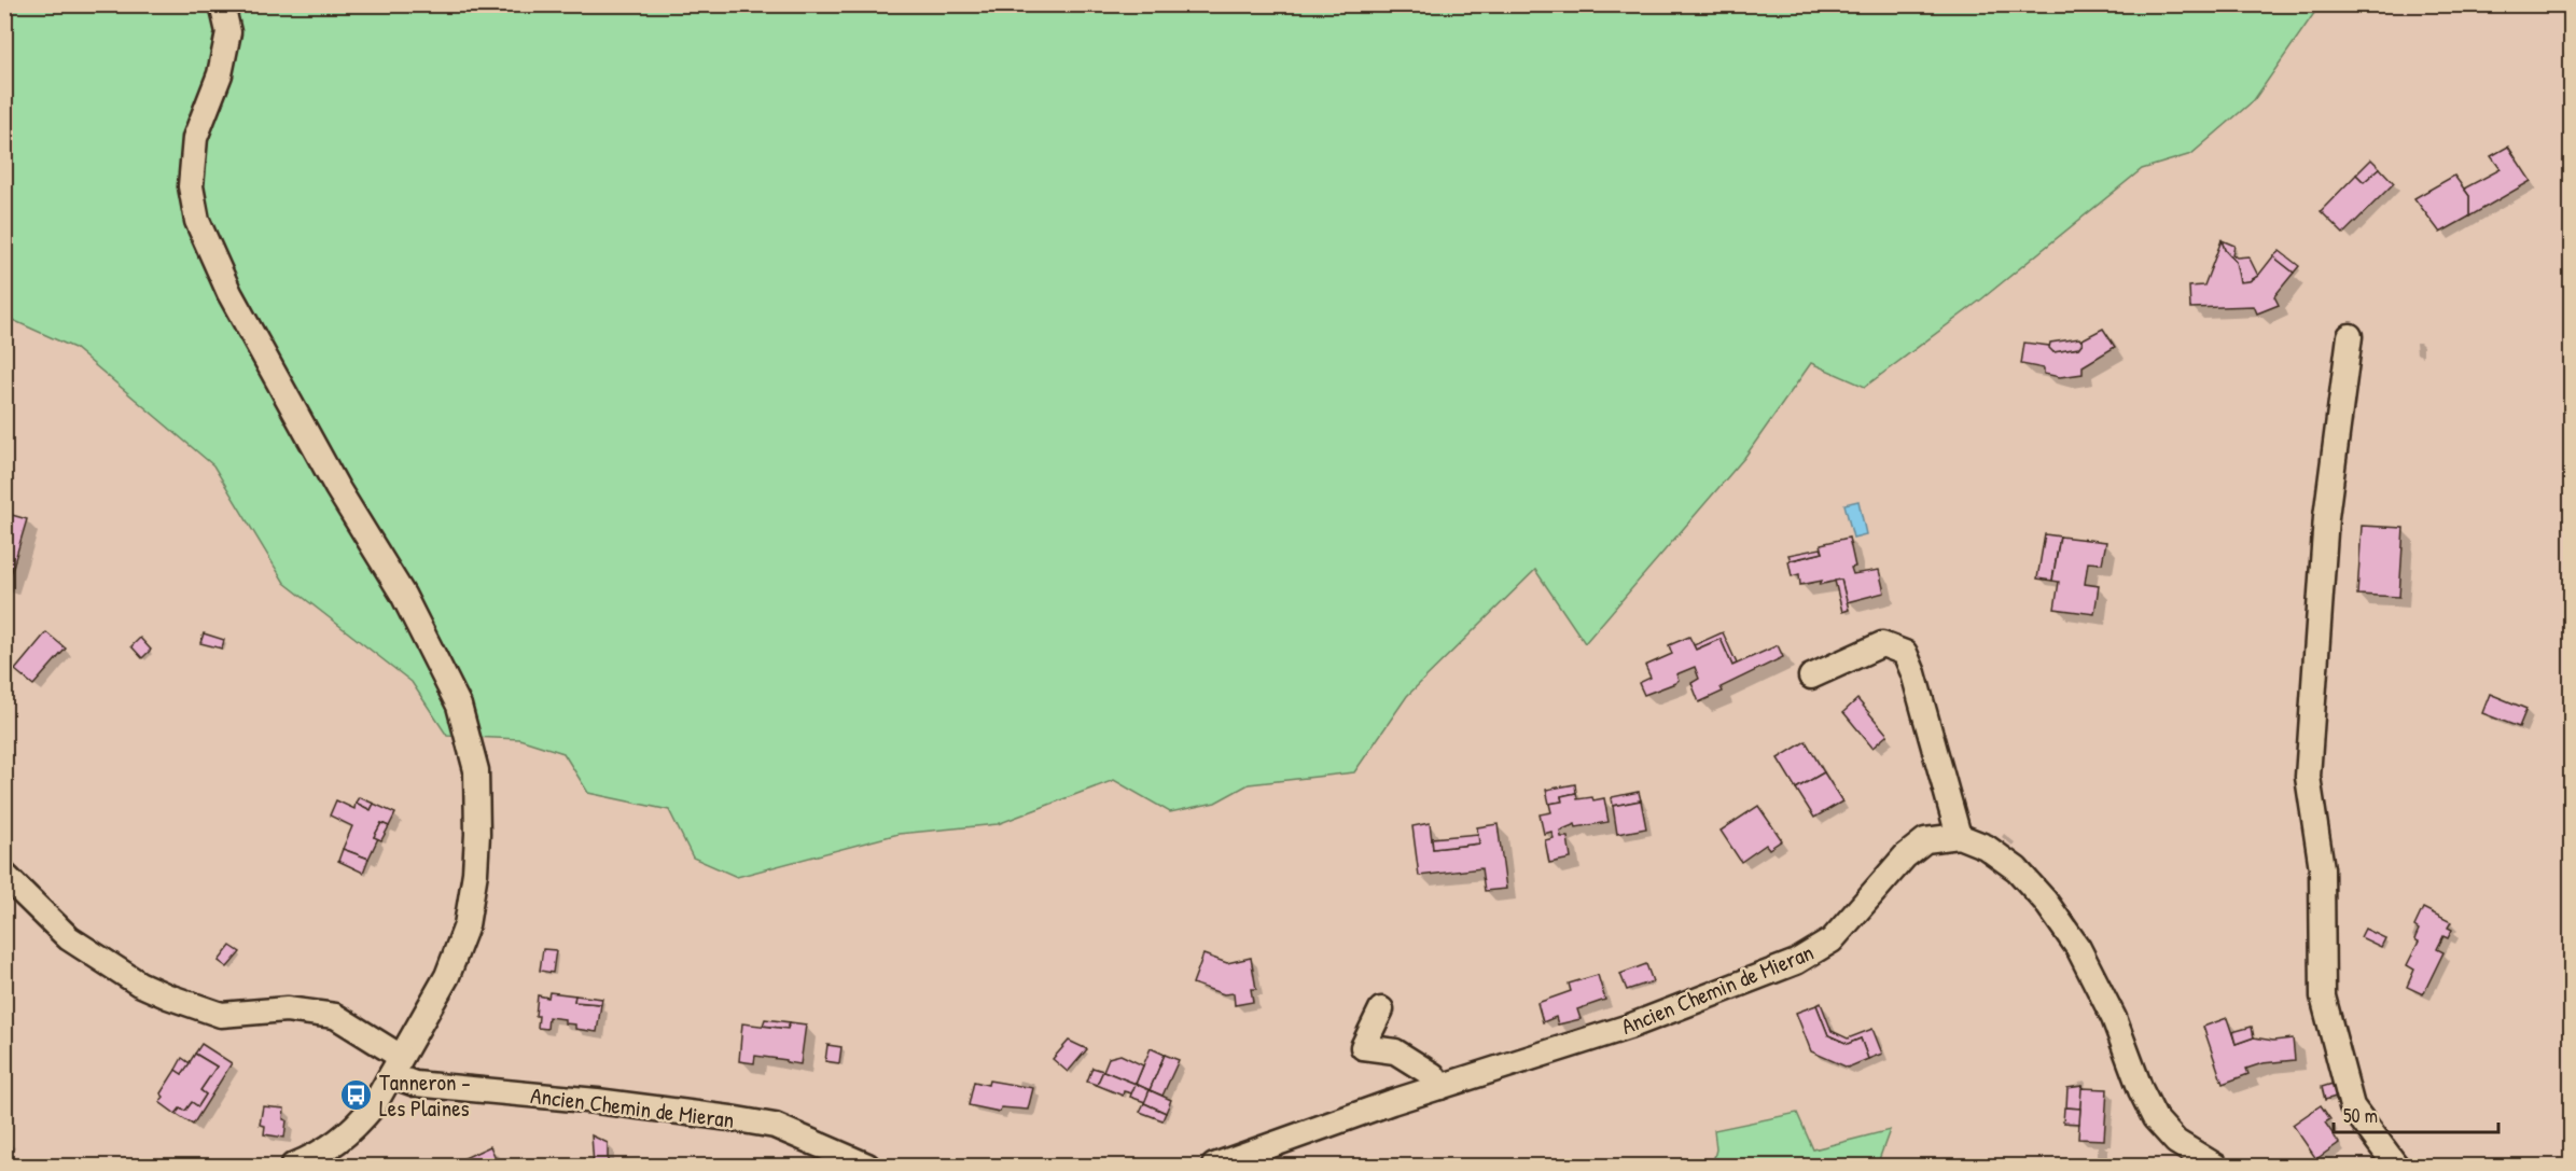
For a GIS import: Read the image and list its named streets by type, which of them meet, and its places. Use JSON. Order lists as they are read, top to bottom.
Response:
{
  "streets": {
    "street": ["Ancien Chemin de Mieran"]
  },
  "places": {
    "bus stop": ["Tanneron - Les Plaines"]
  },
  "scale_bar": "50 m"
}
